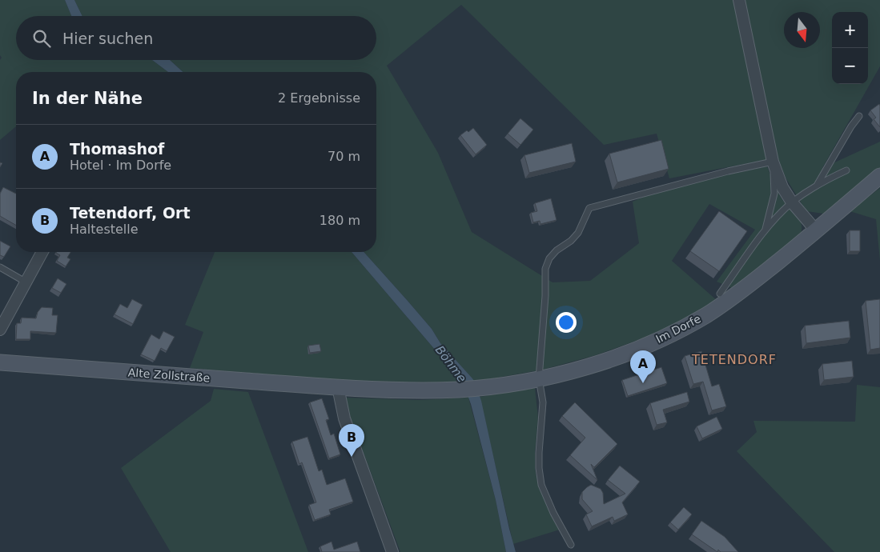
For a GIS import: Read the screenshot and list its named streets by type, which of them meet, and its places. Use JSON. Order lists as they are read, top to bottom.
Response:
{
  "streets": {
    "street": ["Im Dorfe", "Alte Zollstraße"]
  },
  "crossings": [
    ["Im Dorfe", "Alte Zollstraße"]
  ],
  "districts": ["TETENDORF"],
  "water": ["Böhme"],
  "north": "bottom",
  "page": {
    "map_buttons": ["+", "−"],
    "search": "Hier suchen",
    "heading": ["In der Nähe", "2 Ergebnisse"],
    "list": [
      {
        "mark": "A",
        "name": "Thomashof",
        "note": "Hotel · Im Dorfe",
        "value": "70 m"
      },
      {
        "mark": "B",
        "name": "Tetendorf, Ort",
        "note": "Haltestelle",
        "value": "180 m"
      }
    ],
    "pins": ["A", "B"]
  }
}
